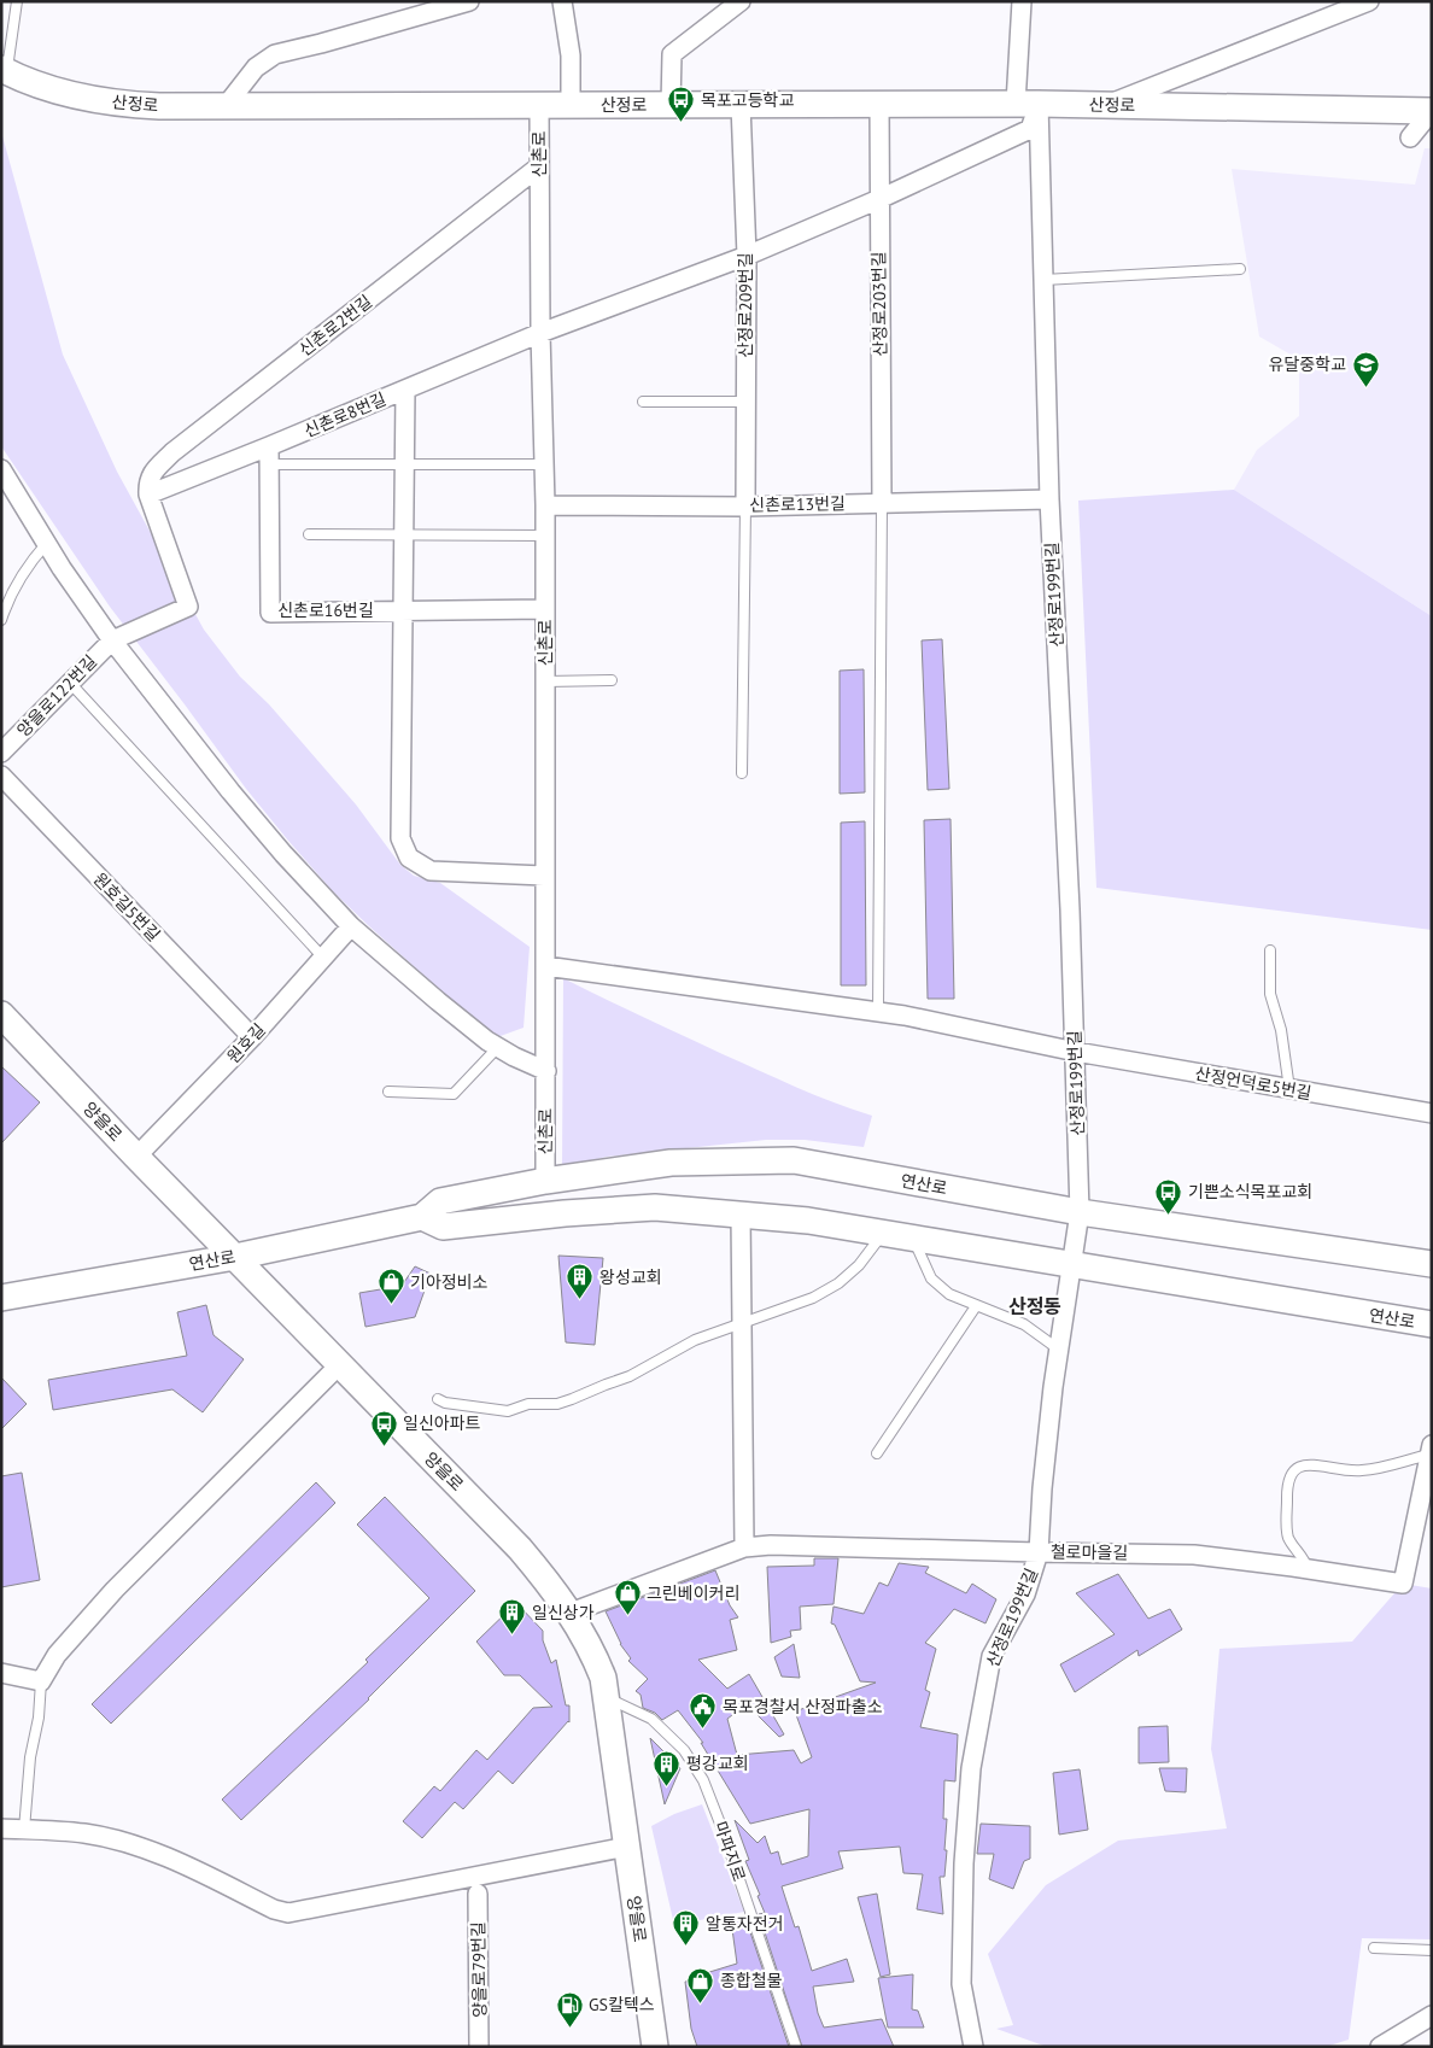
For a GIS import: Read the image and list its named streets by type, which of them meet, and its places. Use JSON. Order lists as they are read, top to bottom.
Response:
{
  "streets": {
    "street": [
      "산정로",
      "신촌로",
      "산정로203번길",
      "산정로209번길",
      "신촌로2번길",
      "신촌로8번길",
      "신촌로13번길",
      "산정로199번길",
      "신촌로16번길",
      "양을로122번길",
      "원호길5번길",
      "원호길",
      "산정언덕로5번길",
      "양을로",
      "연산로",
      "철로마을길",
      "양을로79번길"
    ],
    "lane": ["마파지로"]
  },
  "crossings": [
    ["산정로", "신촌로"],
    ["산정로", "산정로203번길"],
    ["산정로", "산정로209번길"],
    ["산정로", "신촌로8번길"],
    ["산정로", "산정로199번길"],
    ["신촌로", "신촌로2번길"],
    ["신촌로", "신촌로8번길"],
    ["신촌로", "신촌로13번길"],
    ["신촌로", "신촌로16번길"],
    ["신촌로", "산정언덕로5번길"],
    ["신촌로", "연산로"],
    ["산정로203번길", "신촌로8번길"],
    ["산정로203번길", "신촌로13번길"],
    ["산정로209번길", "신촌로8번길"],
    ["산정로209번길", "신촌로13번길"],
    ["신촌로2번길", "신촌로8번길"],
    ["신촌로8번길", "산정로199번길"],
    ["신촌로8번길", "신촌로16번길"],
    ["신촌로13번길", "산정로199번길"],
    ["산정로199번길", "산정언덕로5번길"],
    ["산정로199번길", "연산로"],
    ["산정로199번길", "철로마을길"],
    ["원호길5번길", "원호길"],
    ["원호길", "양을로"],
    ["양을로", "연산로"],
    ["양을로", "철로마을길"],
    ["양을로", "마파지로"]
  ],
  "districts": ["산정동"],
  "places": {
    "bus stop": ["목포고등학교", "기쁜소식목포교회", "일신아파트"],
    "school or university": ["유달중학교"],
    "building": [
      "왕성교회",
      "일신상가",
      "평강교회",
      "알통자전거"
    ],
    "shop": ["기아정비소", "그린베이커리", "종합철물"],
    "public building": ["목포경찰서 산정파출소"],
    "fuel station": ["GS칼텍스"]
  }
}
